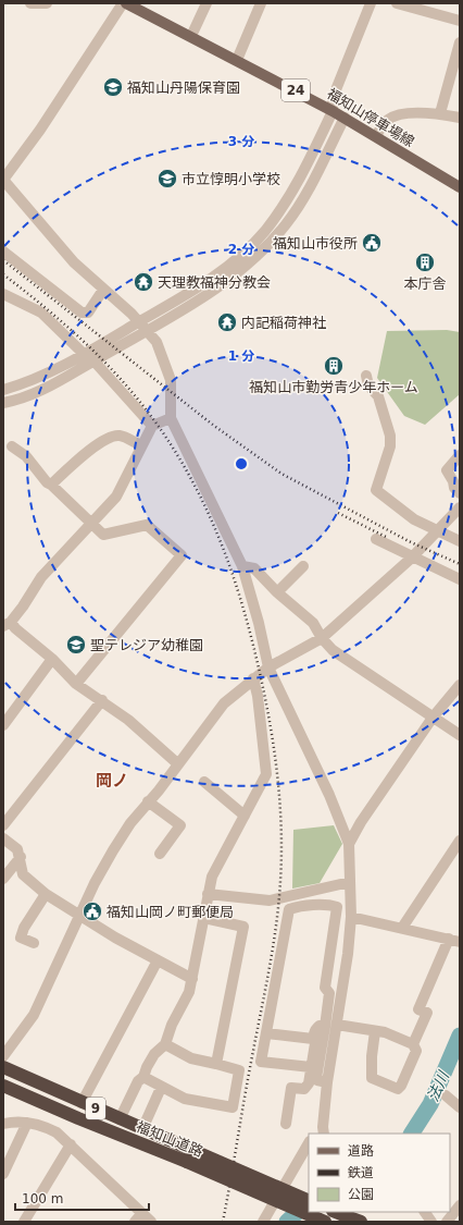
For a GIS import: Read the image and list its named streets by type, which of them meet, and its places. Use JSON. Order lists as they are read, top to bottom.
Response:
{
  "streets": {
    "highway": ["9", "福知山道路"],
    "main road": ["24", "福知山停車場線"]
  },
  "districts": ["岡ノ"],
  "water": ["法川"],
  "places": {
    "school or university": ["福知山丹陽保育園", "市立惇明小学校", "聖テレジア幼稚園"],
    "public building": ["福知山市役所", "福知山岡ノ町郵便局"],
    "building": ["本庁舎", "福知山市勤労青少年ホーム"],
    "temple": ["天理教福神分教会", "内記稲荷神社"]
  },
  "legend": ["道路", "鉄道", "公園"],
  "scale_bar": "100 m",
  "rings": ["3 分", "2 分", "1 分"]
}
